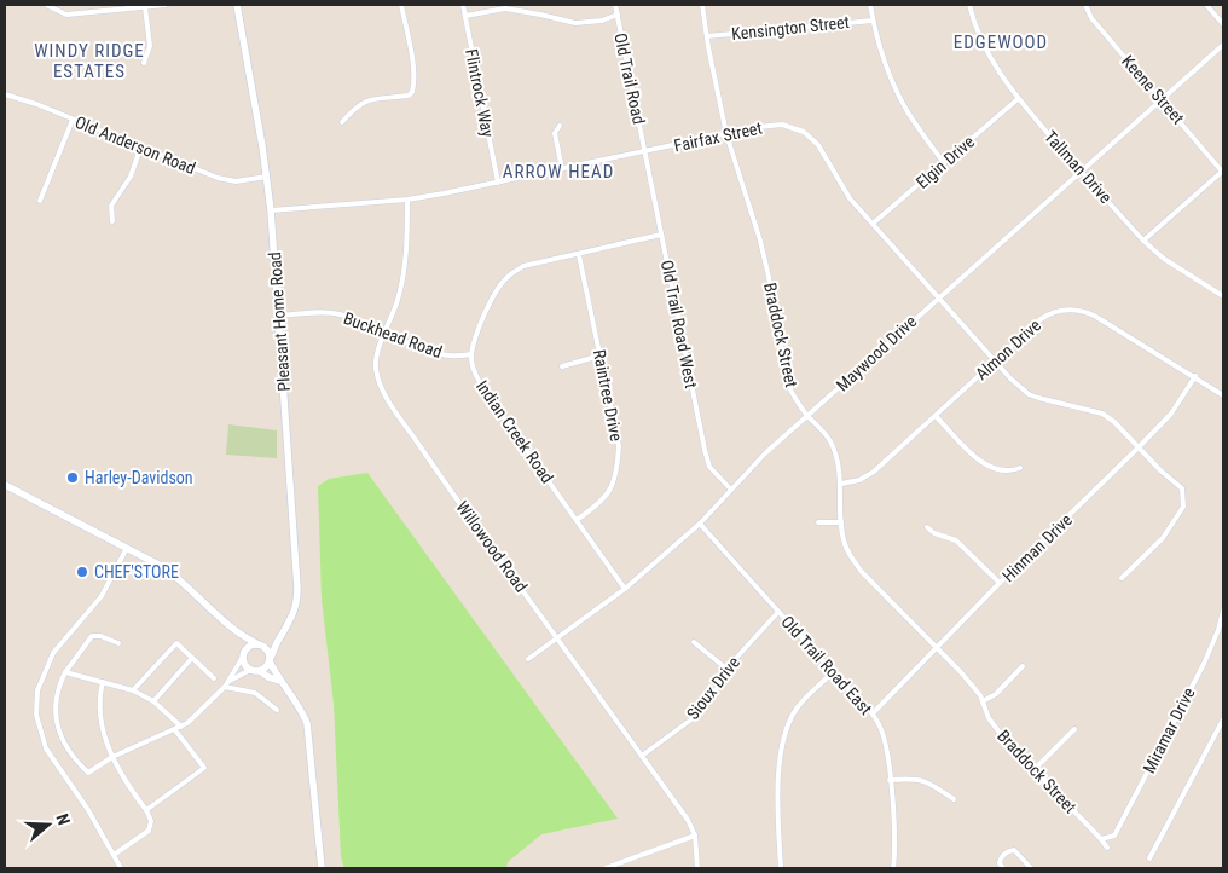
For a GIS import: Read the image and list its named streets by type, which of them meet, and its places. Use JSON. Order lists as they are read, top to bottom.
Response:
{
  "streets": {
    "street": [
      "Kensington Street",
      "Old Trail Road",
      "Keene Street",
      "Flintrock Way",
      "Fairfax Street",
      "Old Anderson Road",
      "Elgin Drive",
      "Tallman Drive",
      "Pleasant Home Road",
      "Old Trail Road West",
      "Buckhead Road",
      "Braddock Street",
      "Almon Drive",
      "Maywood Drive",
      "Raintree Drive",
      "Indian Creek Road",
      "Willowood Road",
      "Hinman Drive",
      "Old Trail Road East",
      "Sioux Drive",
      "Miramar Drive"
    ]
  },
  "crossings": [
    ["Kensington Street", "Braddock Street"],
    ["Old Trail Road", "Fairfax Street"],
    ["Old Trail Road", "Old Trail Road West"],
    ["Keene Street", "Maywood Drive"],
    ["Flintrock Way", "Fairfax Street"],
    ["Fairfax Street", "Elgin Drive"],
    ["Fairfax Street", "Pleasant Home Road"],
    ["Fairfax Street", "Old Trail Road West"],
    ["Fairfax Street", "Braddock Street"],
    ["Fairfax Street", "Almon Drive"],
    ["Fairfax Street", "Maywood Drive"],
    ["Fairfax Street", "Willowood Road"],
    ["Fairfax Street", "Hinman Drive"],
    ["Old Anderson Road", "Pleasant Home Road"],
    ["Elgin Drive", "Tallman Drive"],
    ["Tallman Drive", "Maywood Drive"],
    ["Pleasant Home Road", "Buckhead Road"],
    ["Old Trail Road West", "Maywood Drive"],
    ["Buckhead Road", "Indian Creek Road"],
    ["Buckhead Road", "Willowood Road"],
    ["Braddock Street", "Almon Drive"],
    ["Braddock Street", "Maywood Drive"],
    ["Braddock Street", "Hinman Drive"],
    ["Braddock Street", "Miramar Drive"],
    ["Almon Drive", "Hinman Drive"],
    ["Maywood Drive", "Indian Creek Road"],
    ["Maywood Drive", "Willowood Road"],
    ["Maywood Drive", "Old Trail Road East"],
    ["Raintree Drive", "Indian Creek Road"],
    ["Willowood Road", "Sioux Drive"],
    ["Hinman Drive", "Old Trail Road East"],
    ["Old Trail Road East", "Sioux Drive"]
  ],
  "districts": ["EDGEWOOD", "WINDY RIDGE ESTATES", "ARROW HEAD"],
  "places": ["Harley-Davidson", "CHEF'STORE"],
  "north": "right"
}
